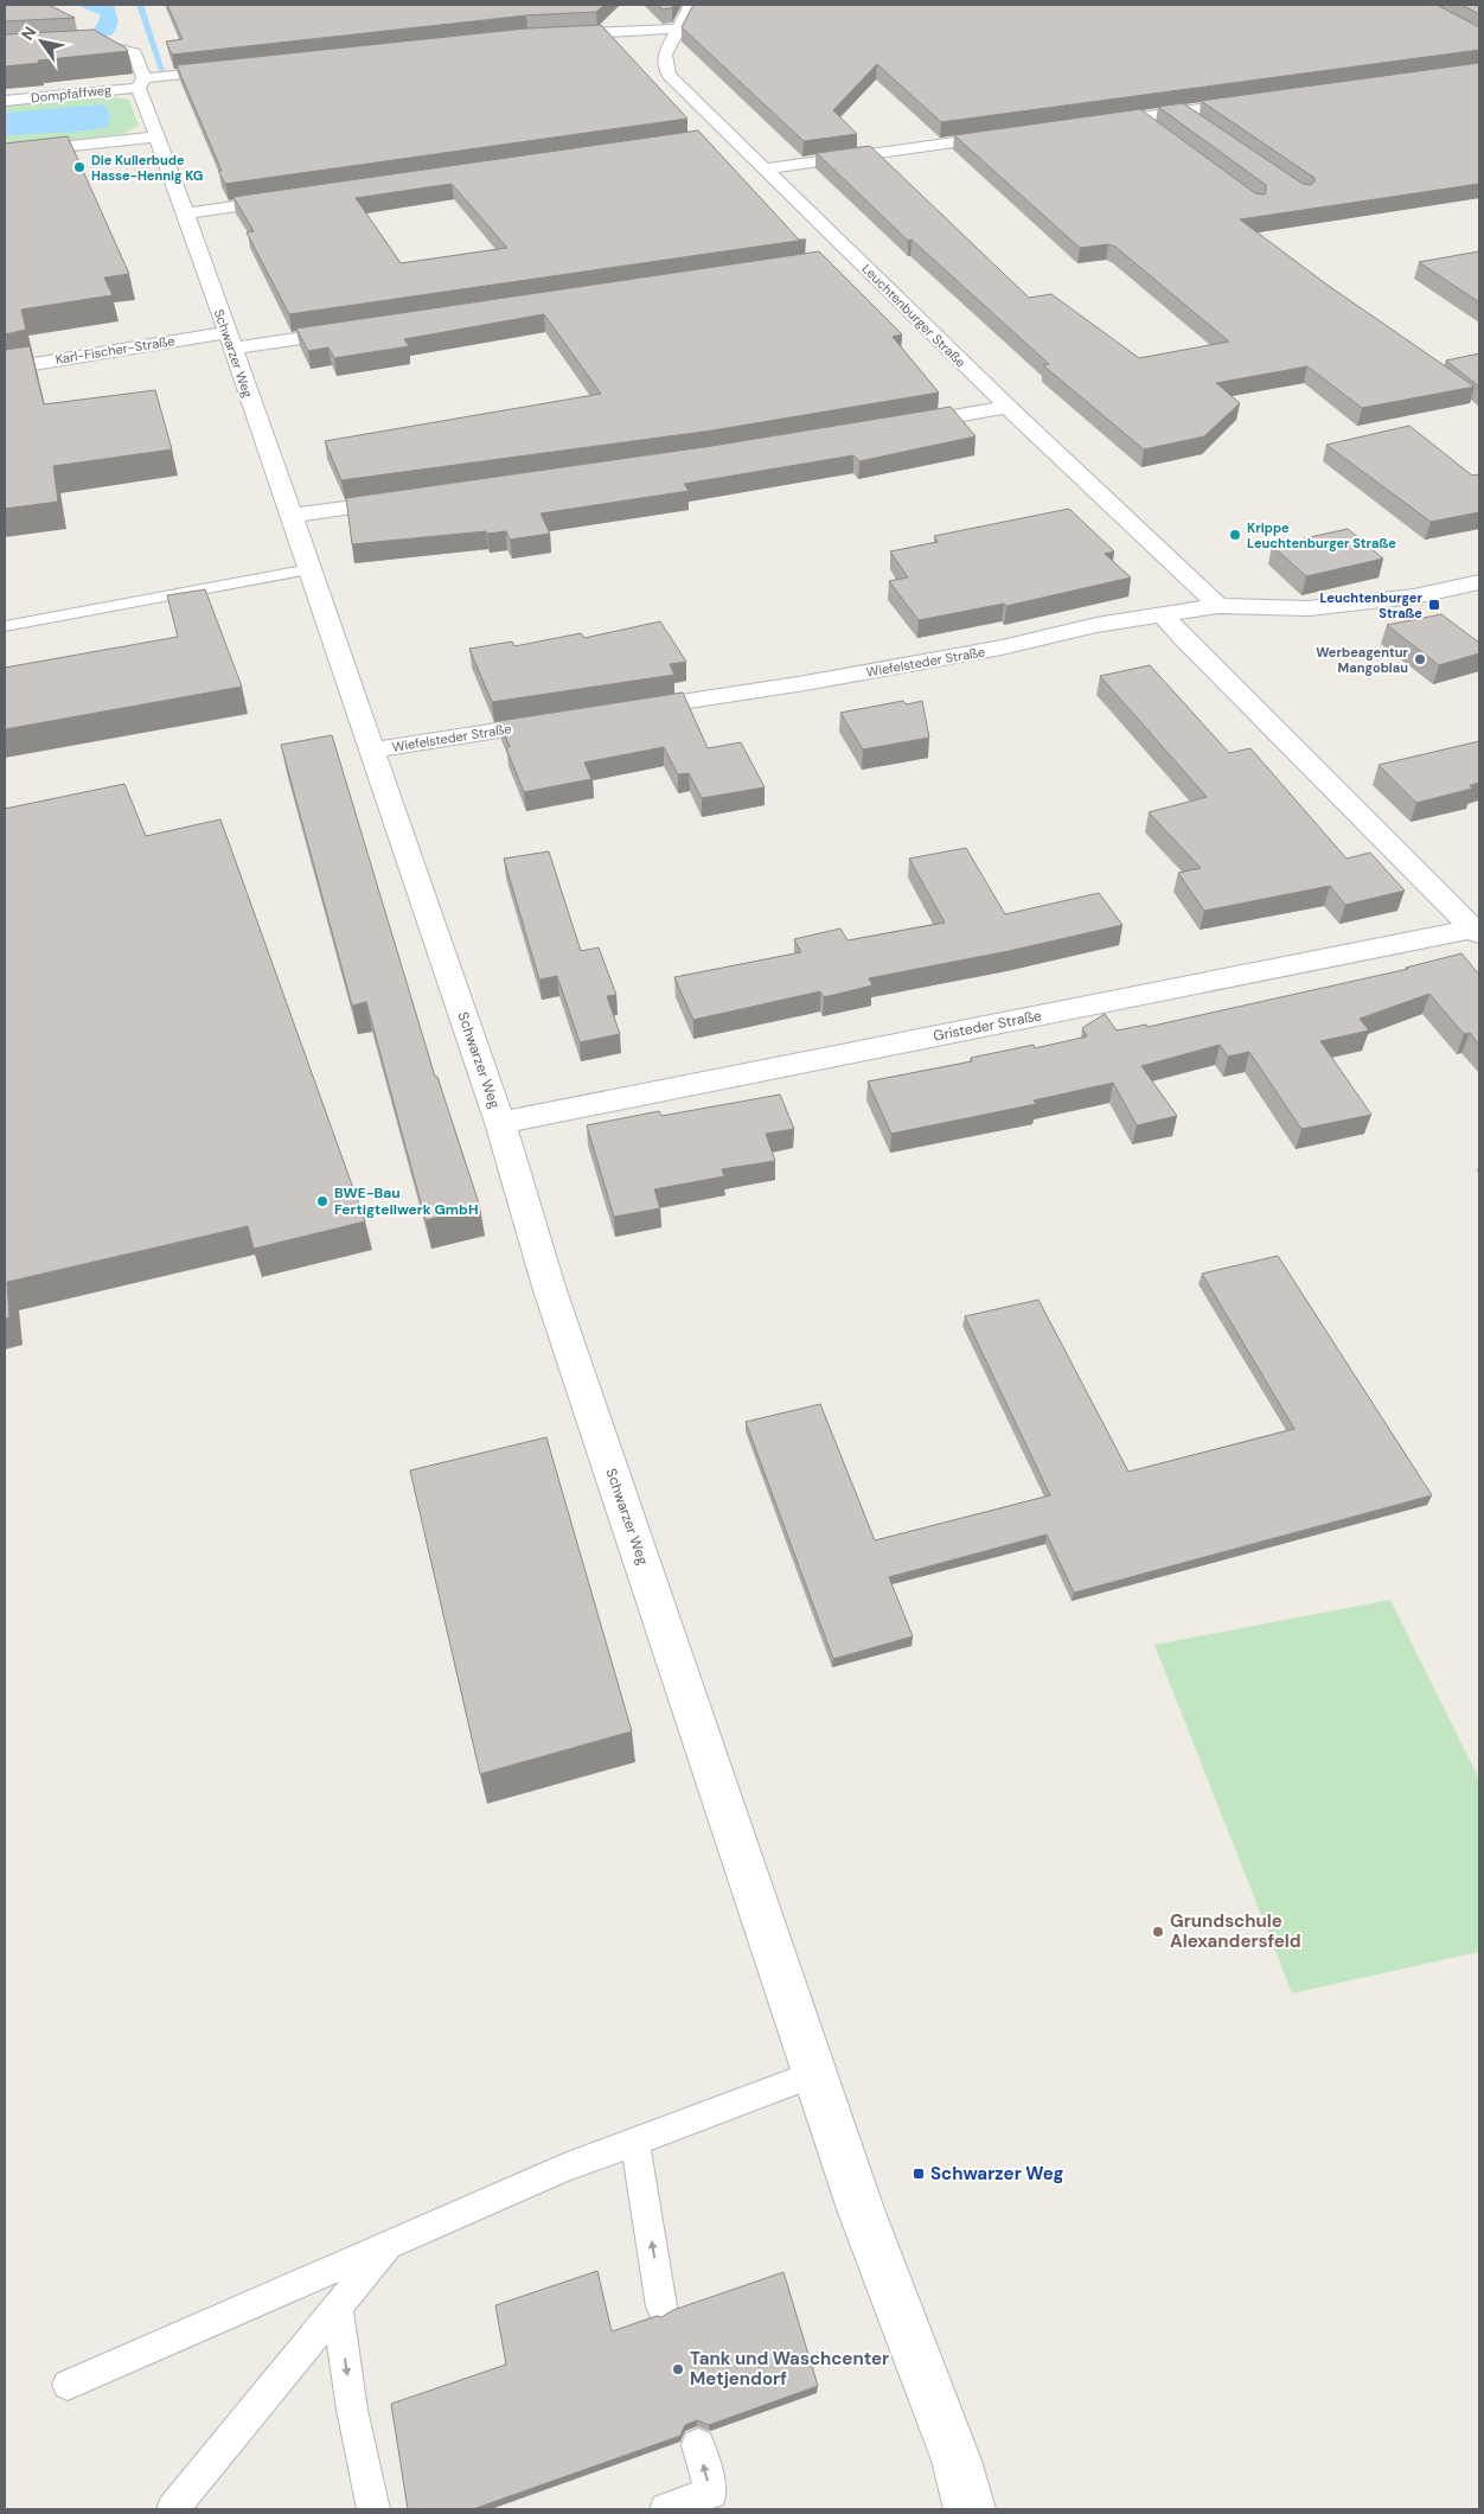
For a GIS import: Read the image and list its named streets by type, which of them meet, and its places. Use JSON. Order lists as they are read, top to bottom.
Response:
{
  "streets": {
    "street": [
      "Dompfaffweg",
      "Leuchtenburger Straße",
      "Karl-Fischer-Straße",
      "Schwarzer Weg",
      "Wiefelsteder Straße",
      "Gristeder Straße"
    ]
  },
  "crossings": [
    ["Dompfaffweg", "Schwarzer Weg"],
    ["Leuchtenburger Straße", "Wiefelsteder Straße"],
    ["Karl-Fischer-Straße", "Schwarzer Weg"],
    ["Schwarzer Weg", "Wiefelsteder Straße"],
    ["Schwarzer Weg", "Gristeder Straße"]
  ],
  "places": {
    "other": [
      "Die Kullerbude Hasse-Hennig KG",
      "Krippe Leuchtenburger Straße",
      "Werbeagentur Mangoblau",
      "BWE-Bau Fertigteilwerk GmbH",
      "Grundschule Alexandersfeld",
      "Tank und Waschcenter Metjendorf"
    ],
    "transit": ["Leuchtenburger Straße", "Schwarzer Weg"]
  },
  "north": "top left"
}
